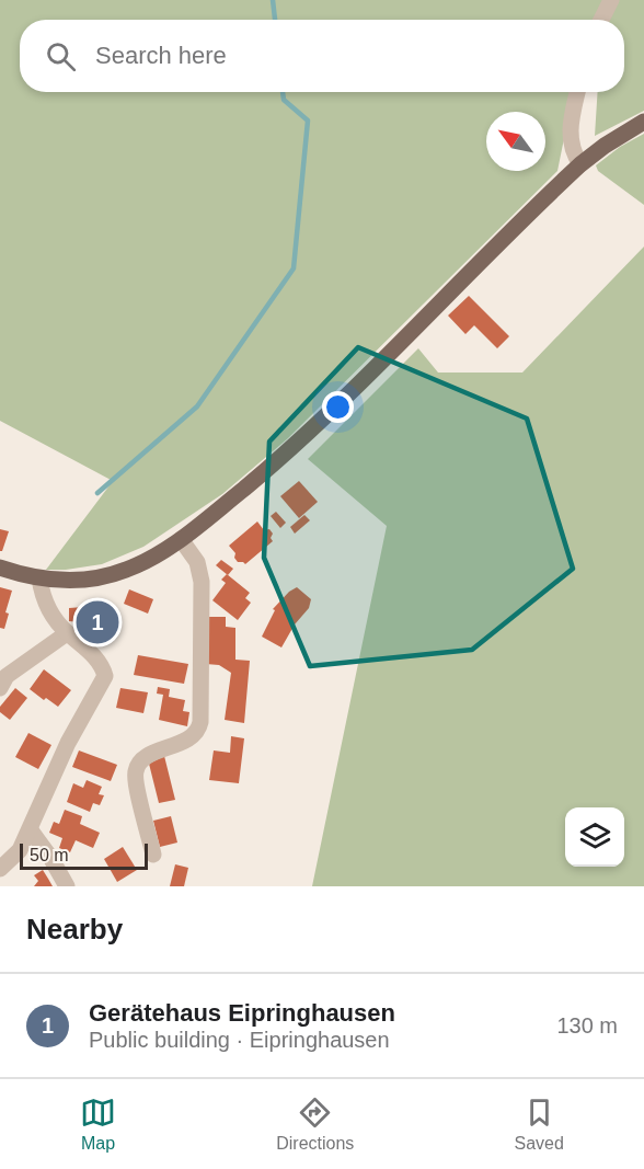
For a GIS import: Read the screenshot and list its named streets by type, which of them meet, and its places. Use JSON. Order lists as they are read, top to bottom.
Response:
{
  "scale_bar": "50 m",
  "north": "top left",
  "page": {
    "search": "Search here",
    "pins": "1",
    "scale": "50 m",
    "heading": "Nearby",
    "list": [
      {
        "mark": "1",
        "name": "Gerätehaus Eipringhausen",
        "note": "Public building · Eipringhausen",
        "value": "130 m"
      }
    ],
    "nav": ["Map", "Directions", "Saved"]
  }
}
